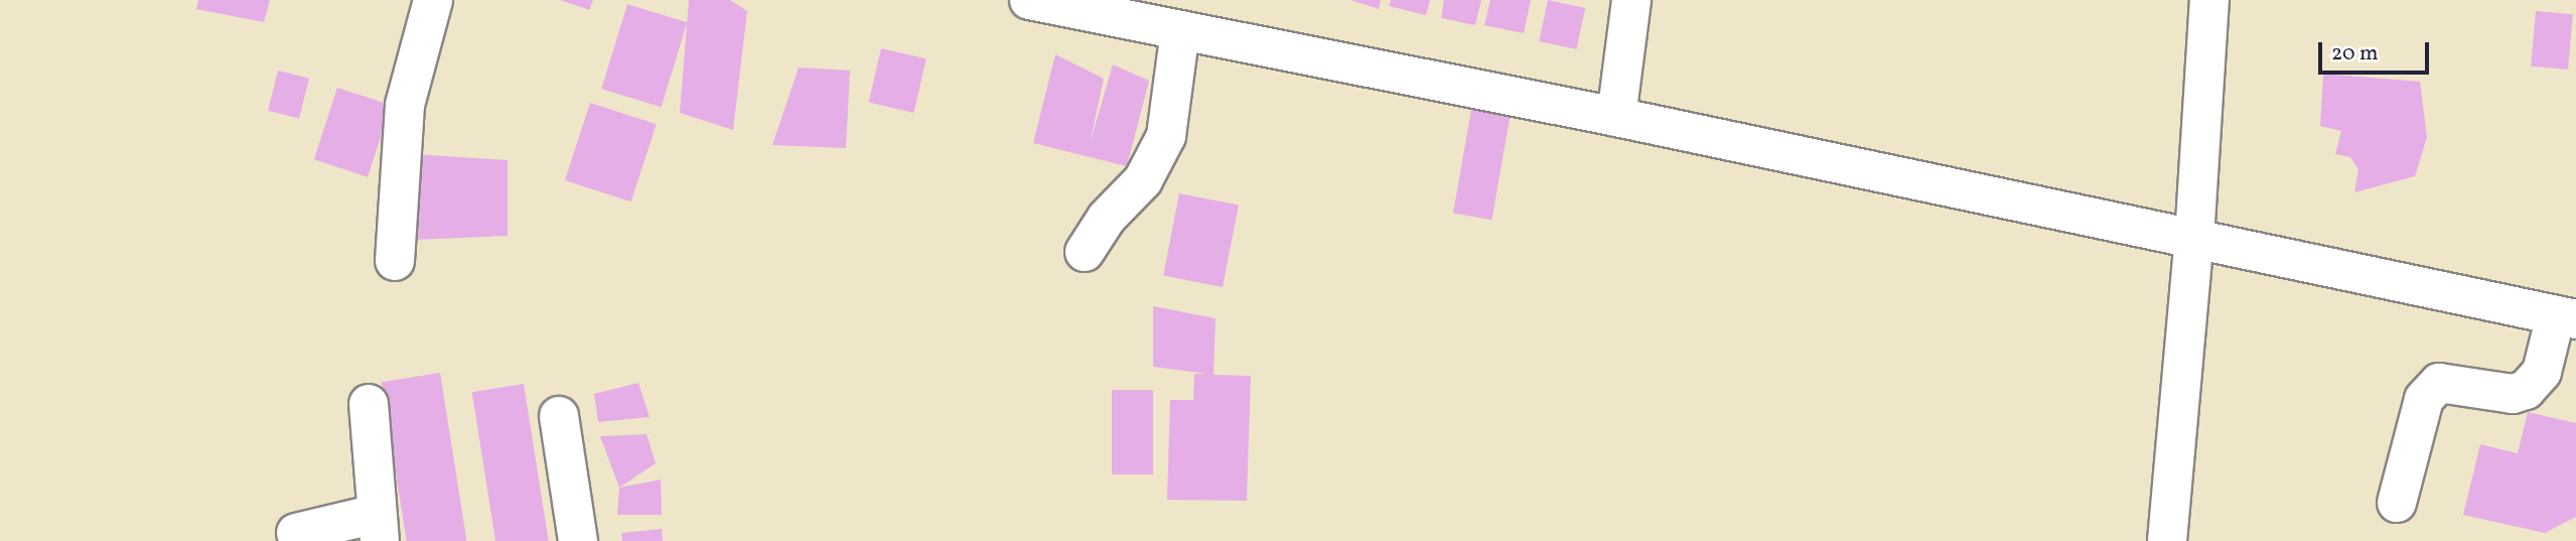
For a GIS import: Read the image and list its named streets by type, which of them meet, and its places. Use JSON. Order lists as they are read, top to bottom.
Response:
{
  "scale_bar": "20 m"
}
